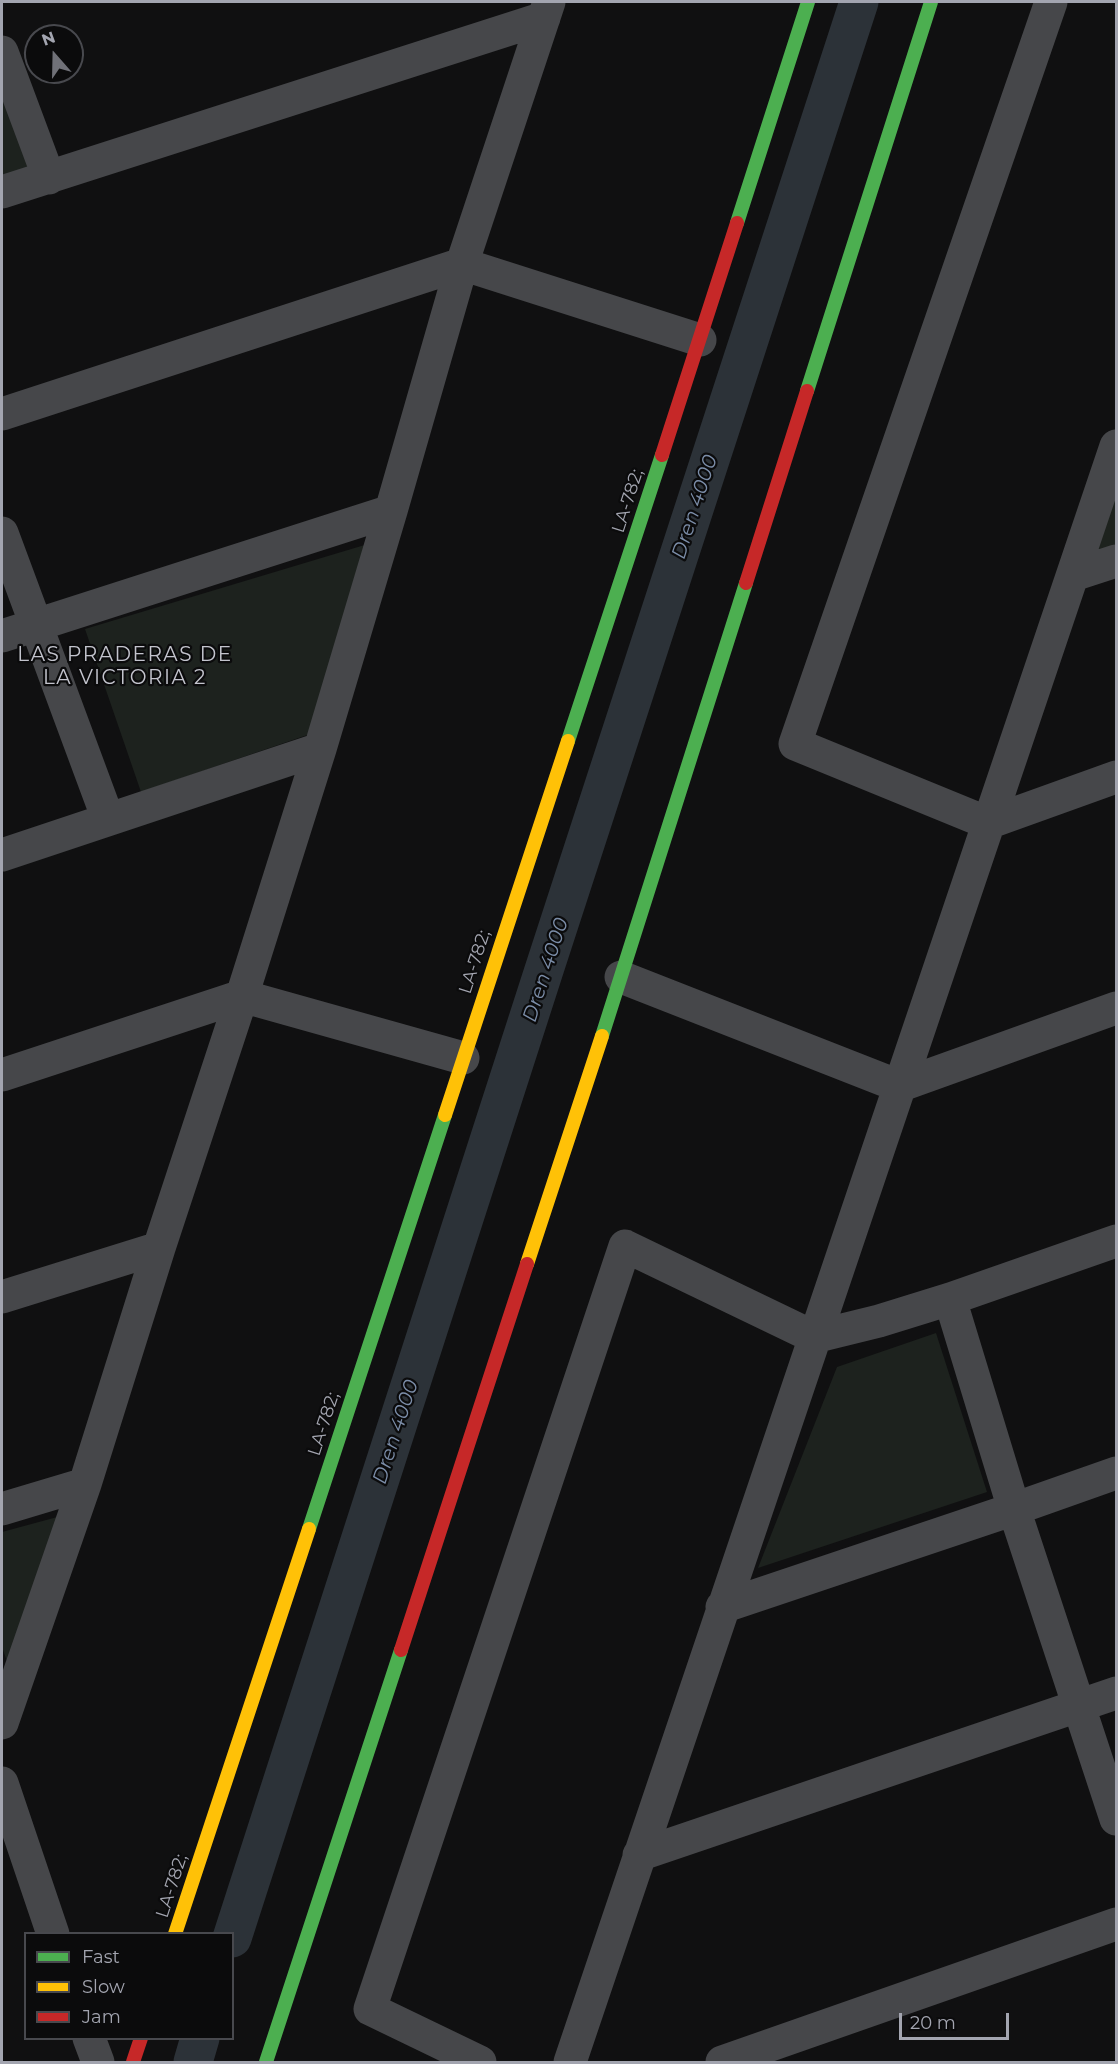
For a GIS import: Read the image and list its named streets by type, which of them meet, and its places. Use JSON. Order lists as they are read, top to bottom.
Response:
{
  "streets": {
    "street": ["LA-782;"]
  },
  "districts": ["LAS PRADERAS DE LA VICTORIA 2"],
  "water": ["Dren 4000"],
  "legend": ["Fast", "Slow", "Jam"],
  "scale_bar": "20 m",
  "north": "top"
}
